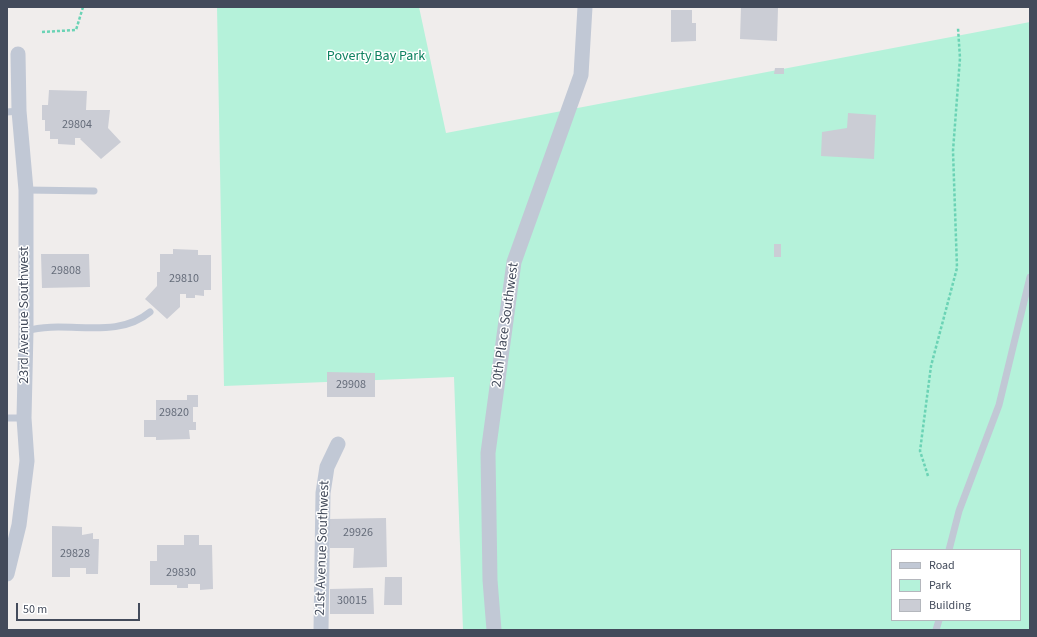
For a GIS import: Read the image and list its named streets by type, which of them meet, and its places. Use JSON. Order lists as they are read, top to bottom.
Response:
{
  "streets": {
    "street": ["23rd Avenue Southwest", "20th Place Southwest", "21st Avenue Southwest"]
  },
  "parks": ["Poverty Bay Park"],
  "house_numbers": [
    "29804",
    "29808",
    "29810",
    "29908",
    "29820",
    "29926",
    "29828",
    "29830",
    "30015"
  ],
  "legend": ["Road", "Park", "Building"],
  "scale_bar": "50 m"
}
